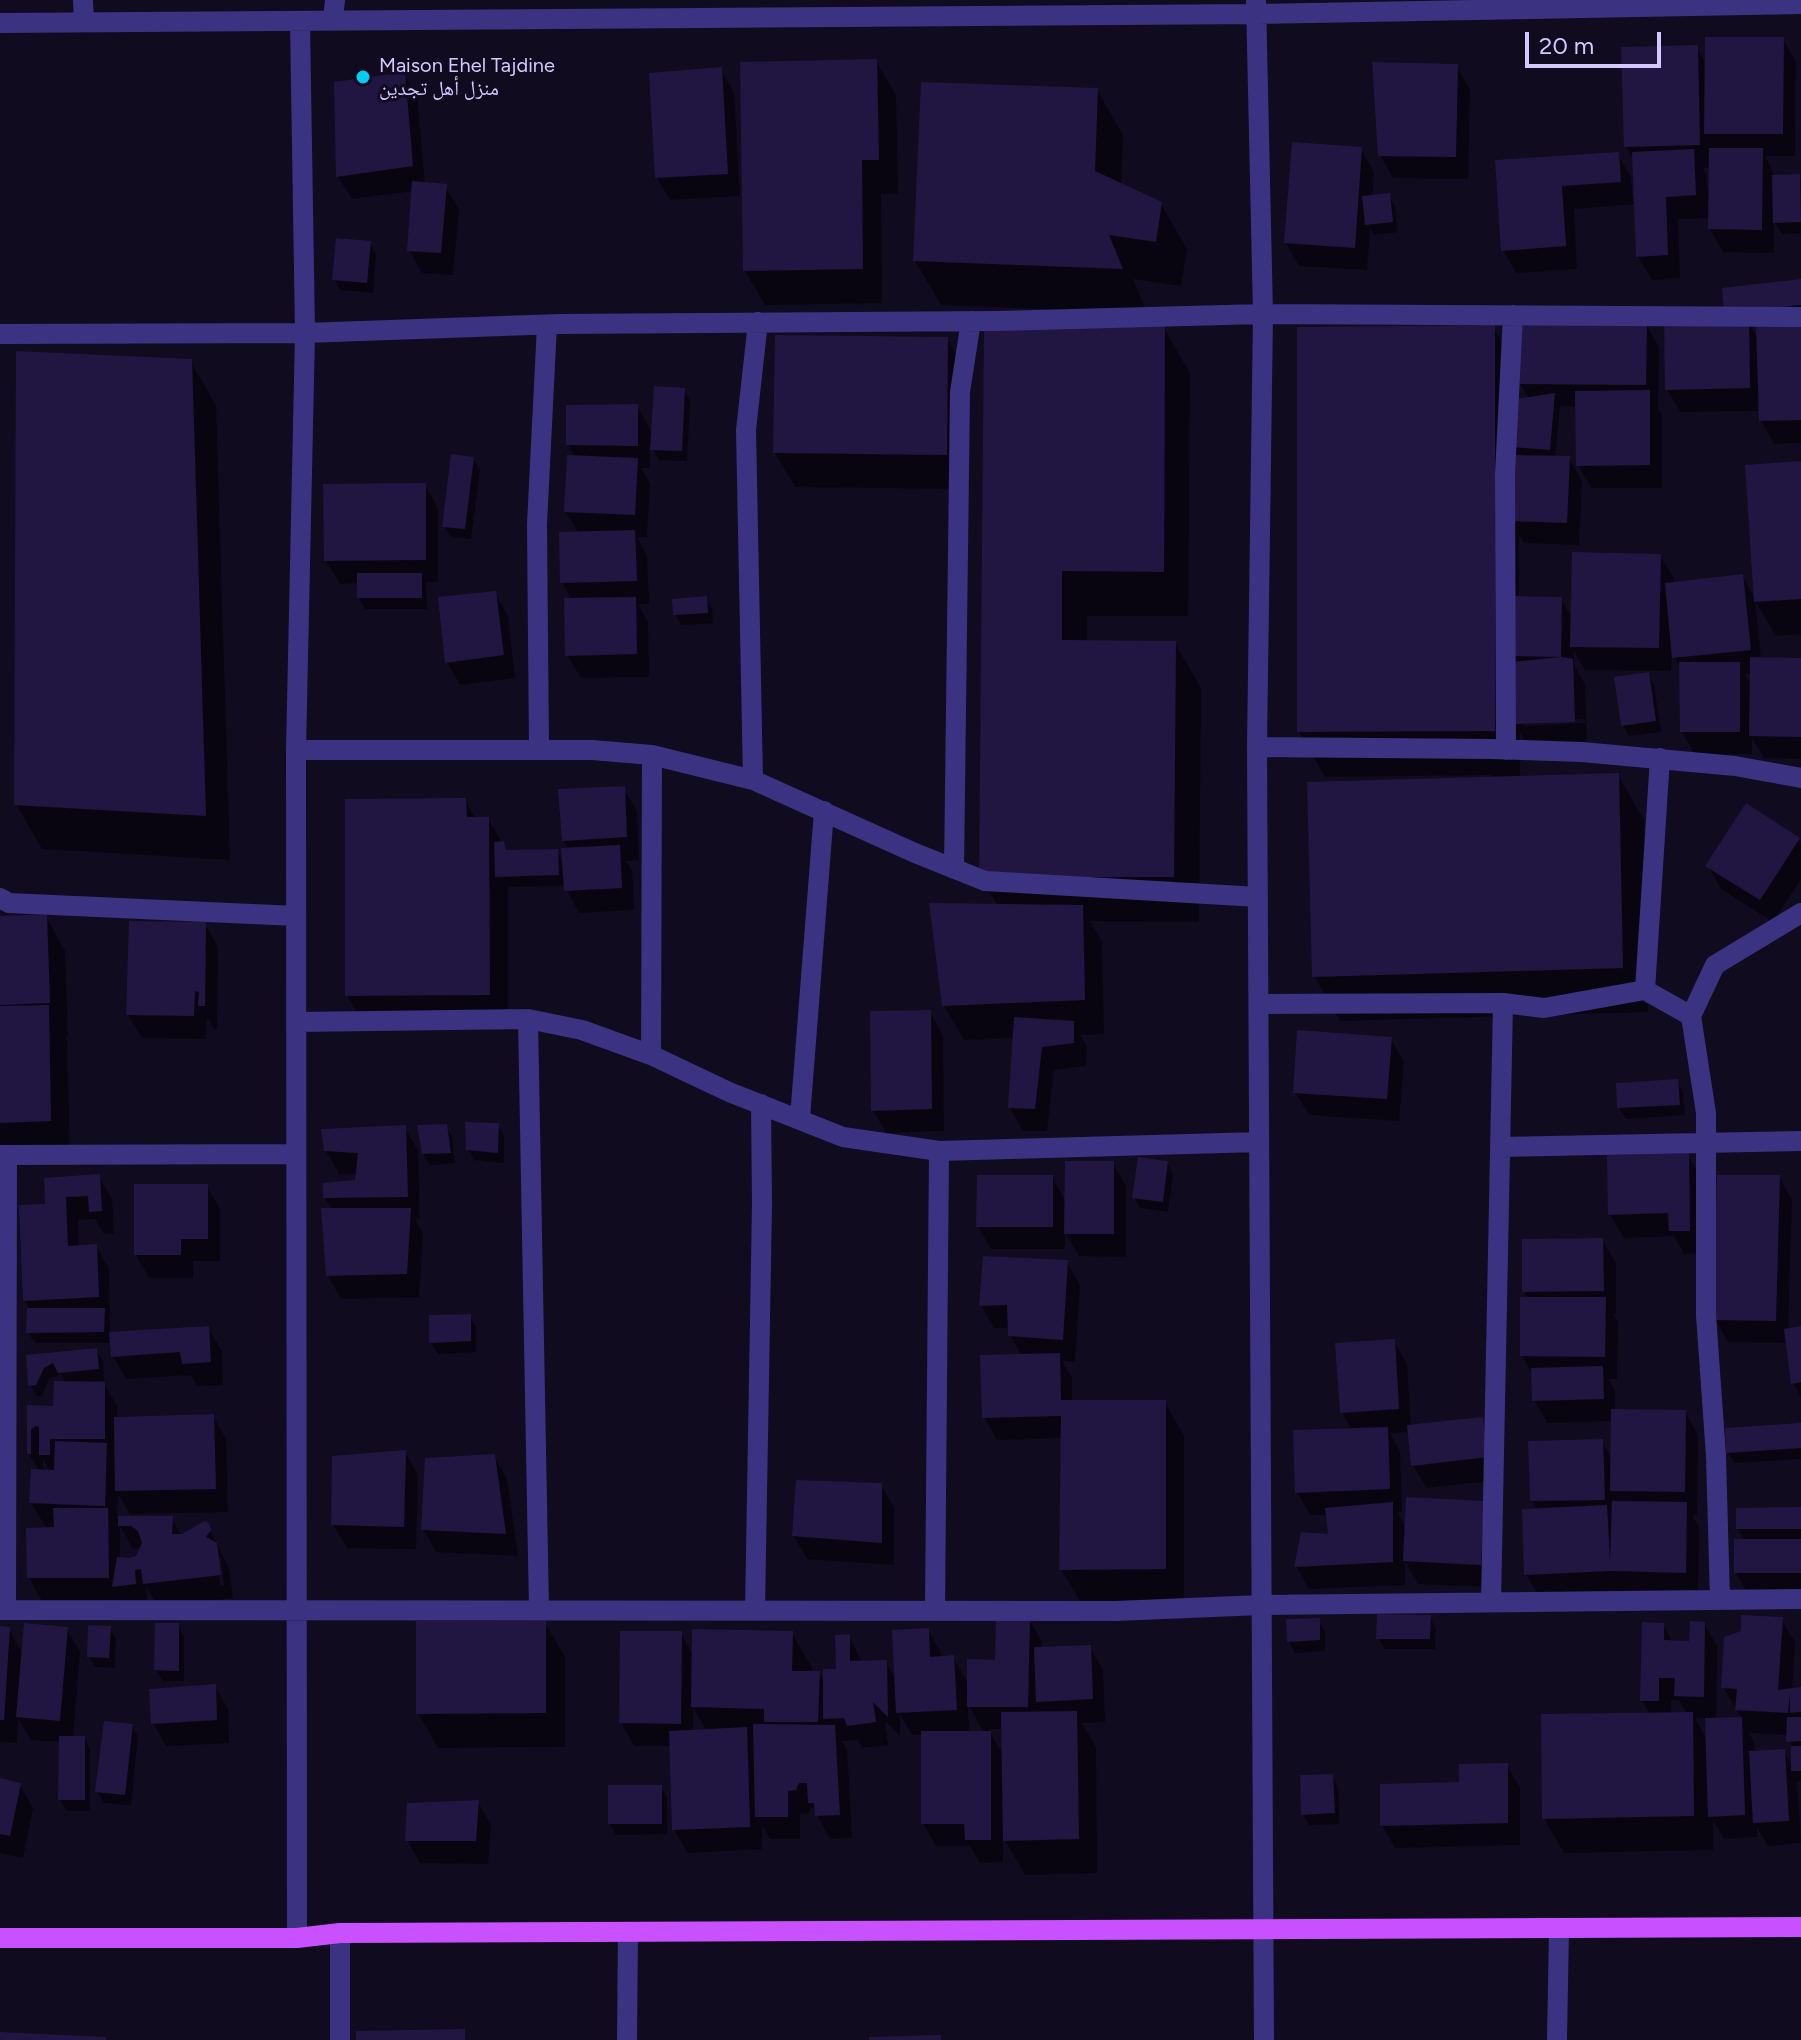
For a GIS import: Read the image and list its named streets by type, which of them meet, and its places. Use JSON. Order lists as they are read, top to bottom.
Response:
{
  "places": ["Maison Ehel Tajdine منزل أهل تجدين"],
  "scale_bar": "20 m"
}
